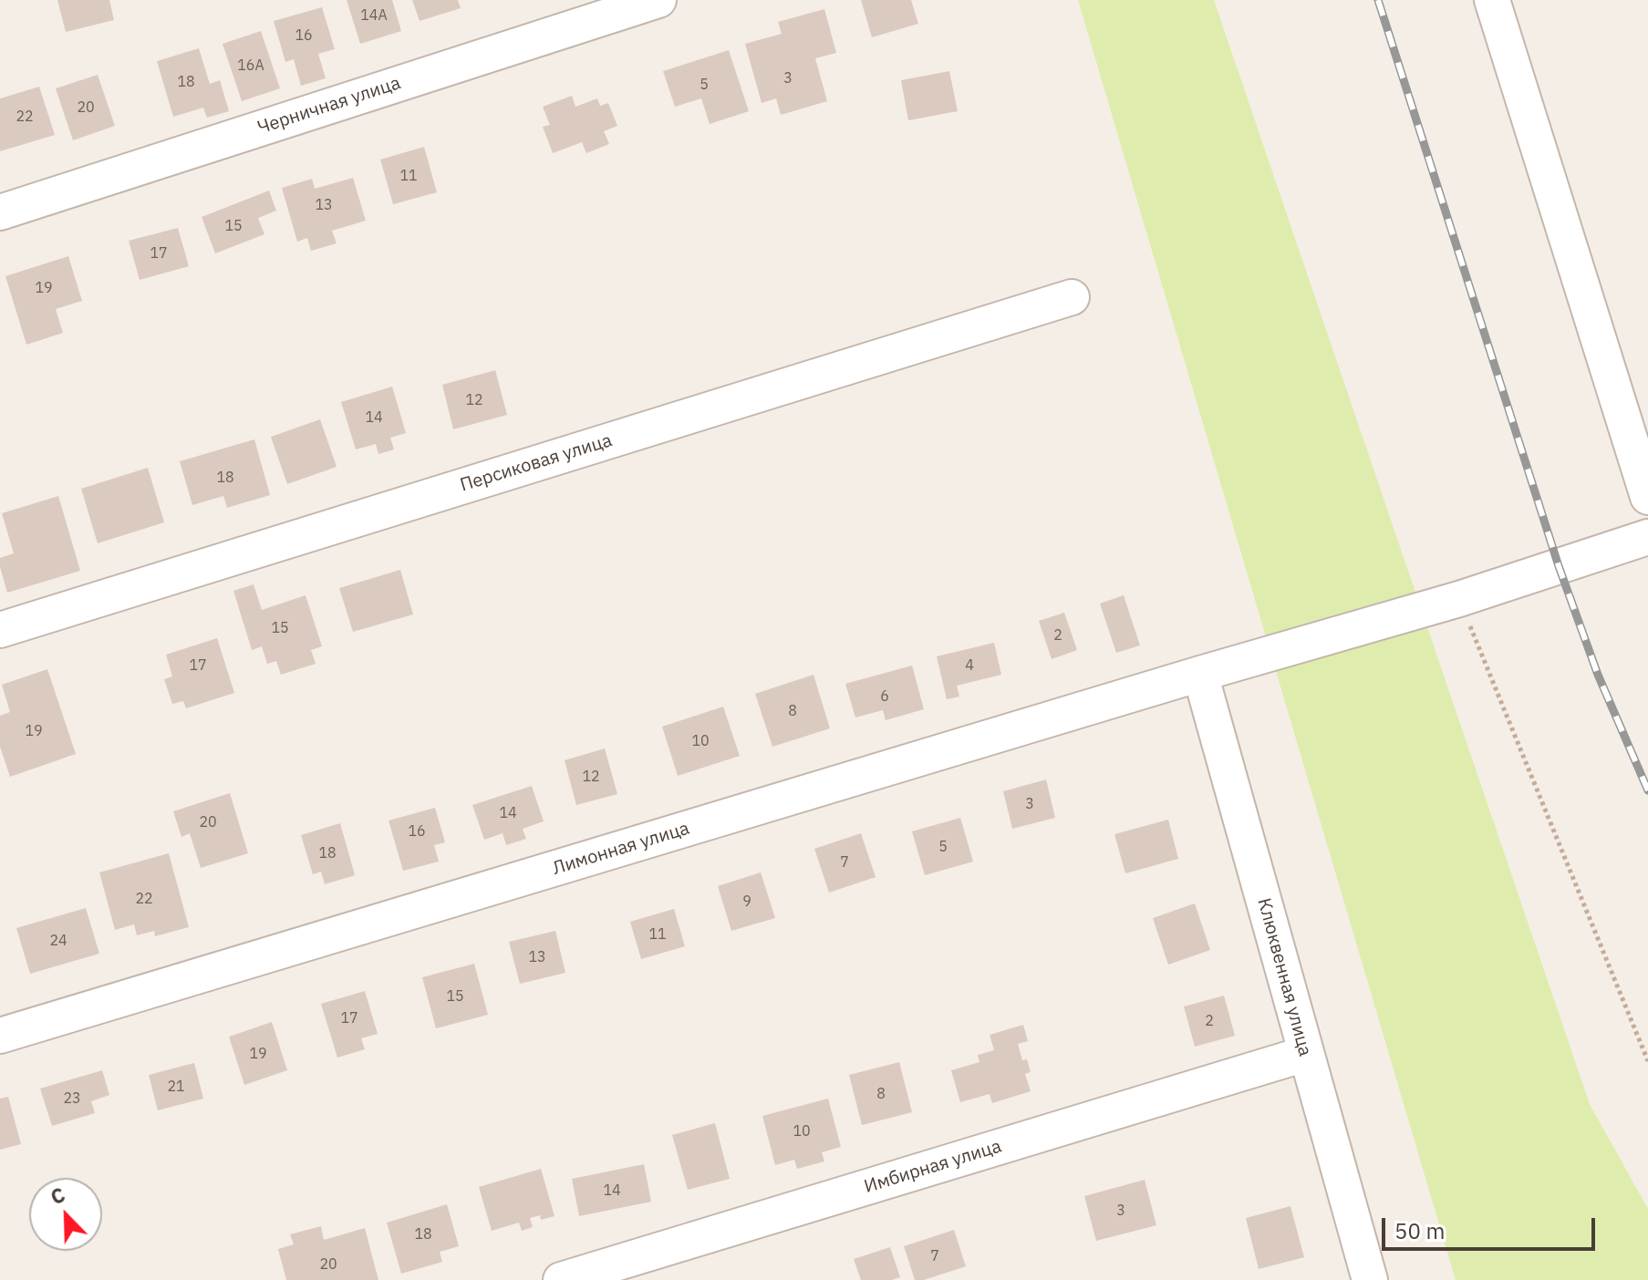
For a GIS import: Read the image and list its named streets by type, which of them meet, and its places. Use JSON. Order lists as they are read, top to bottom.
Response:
{
  "streets": {
    "street": [
      "Черничная улица",
      "Персиковая улица",
      "Лимонная улица",
      "Клюквенная улица",
      "Имбирная улица"
    ]
  },
  "crossings": [
    ["Лимонная улица", "Клюквенная улица"],
    ["Клюквенная улица", "Имбирная улица"]
  ],
  "house_numbers": [
    "14А",
    "16",
    "16А",
    "3",
    "18",
    "5",
    "20",
    "22",
    "11",
    "13",
    "15",
    "17",
    "19",
    "12",
    "14",
    "18",
    "15",
    "2",
    "17",
    "4",
    "6",
    "8",
    "19",
    "10",
    "12",
    "3",
    "14",
    "20",
    "16",
    "5",
    "18",
    "7",
    "22",
    "9",
    "11",
    "24",
    "13",
    "15",
    "17",
    "2",
    "19",
    "21",
    "8",
    "23",
    "10",
    "14",
    "3",
    "18",
    "7",
    "20"
  ],
  "scale_bar": "50 m",
  "north": "top left"
}
